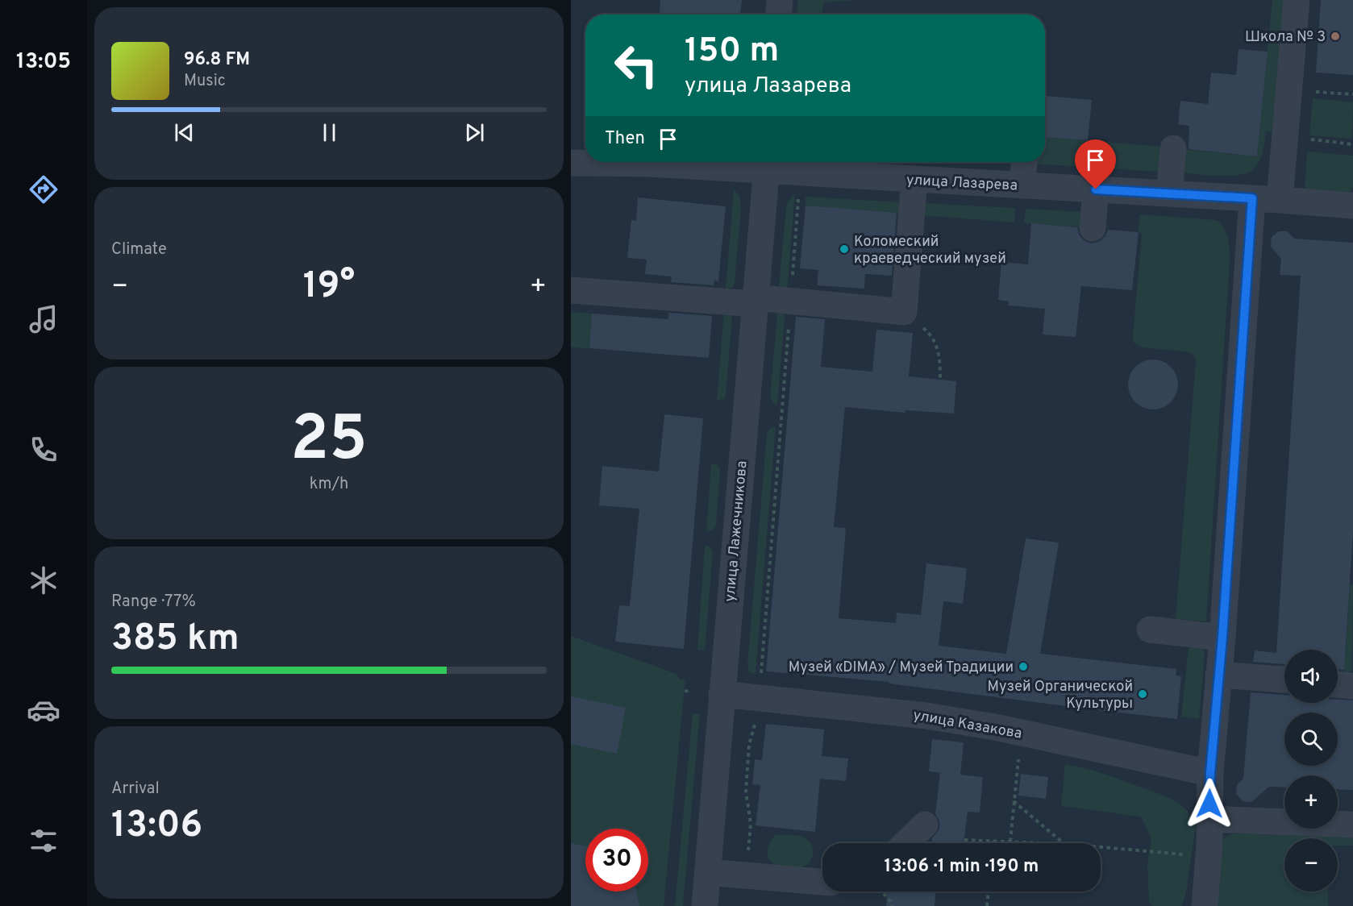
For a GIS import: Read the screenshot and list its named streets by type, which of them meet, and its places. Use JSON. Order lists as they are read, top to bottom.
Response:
{
  "streets": {
    "street": ["улица Лазарева", "улица Лажечникова", "улица Казакова"]
  },
  "crossings": [
    ["улица Лазарева", "улица Лажечникова"],
    ["улица Лажечникова", "улица Казакова"]
  ],
  "places": [
    "Школа № 3",
    "Коломеский краеведческий музей",
    "Музей «DIMA» / Музей Традиции",
    "Музей Органической Культуры"
  ],
  "page": {
    "tabs": "13:05",
    "turn": ["150 m", "улица Лазарева"],
    "song": ["96.8 FM", "Music"],
    "then": "Then",
    "tile": [
      "Climate",
      ["25", "km/h"],
      ["Range · 77%", "385 km"],
      ["Arrival", "13:06"]
    ],
    "heat": ["−", "19°", "+"],
    "map_buttons": ["+", "−"],
    "limit": "30",
    "trip": "13:06 · 1 min · 190 m"
  }
}
